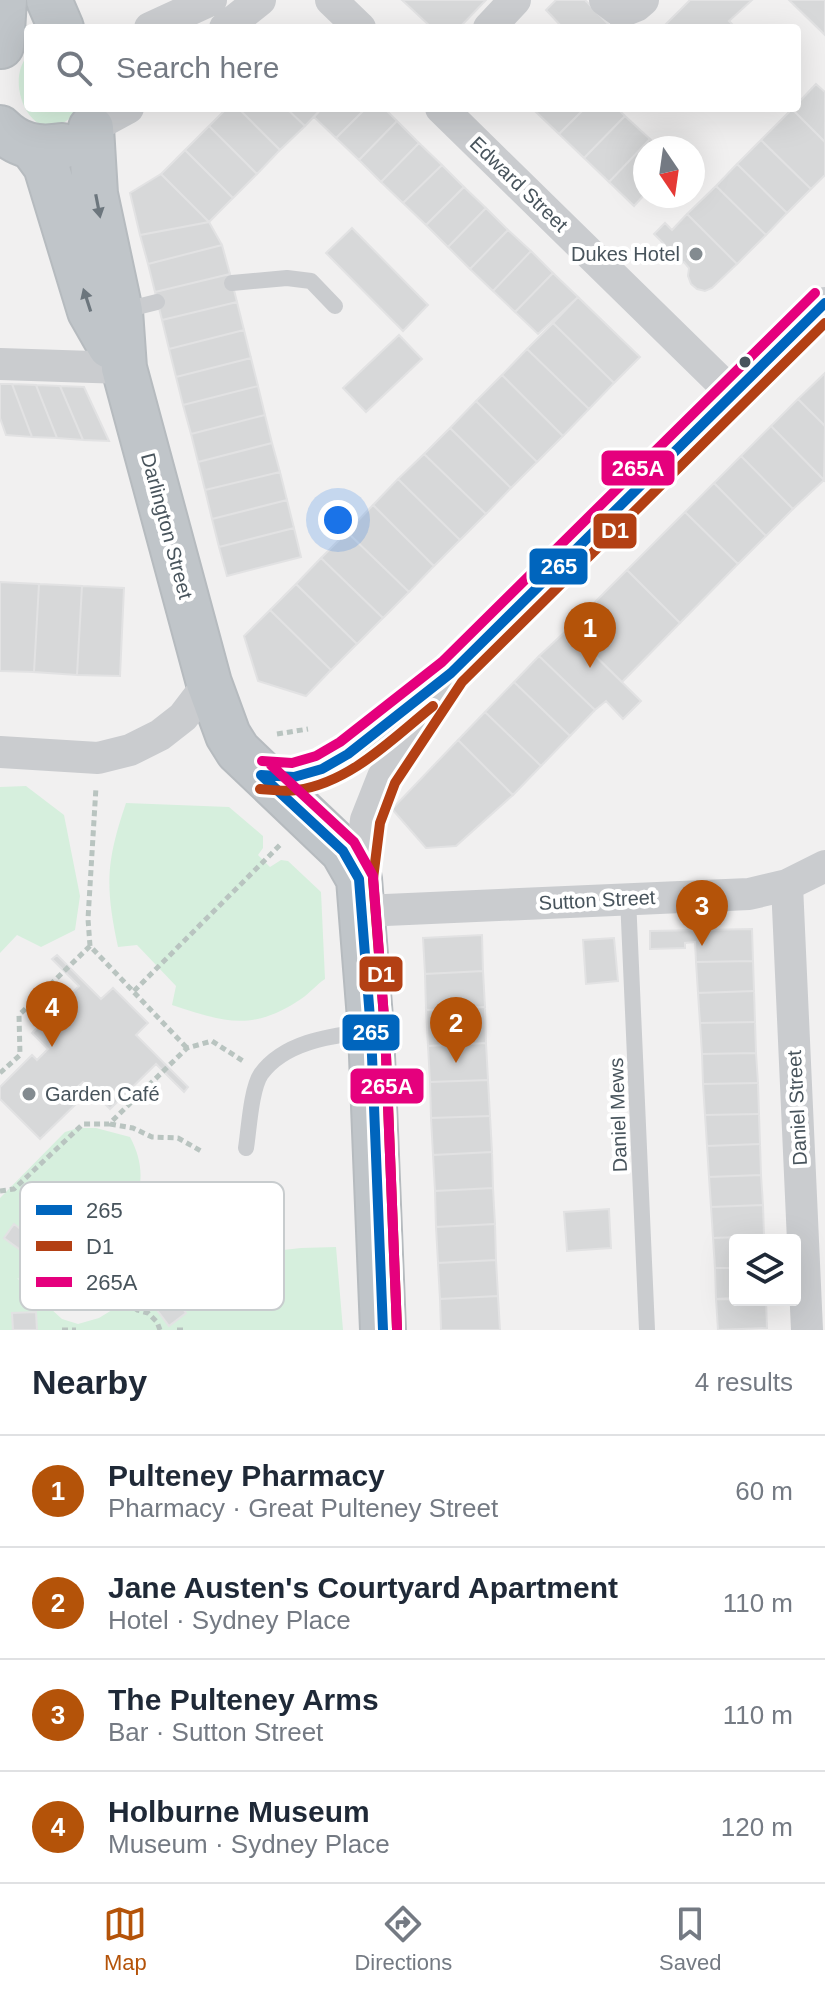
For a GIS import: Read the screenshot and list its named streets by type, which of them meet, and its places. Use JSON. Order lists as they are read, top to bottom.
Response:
{
  "streets": {
    "highway": ["Darlington Street"],
    "street": ["Edward Street", "Sutton Street", "Daniel Street"],
    "lane": ["Daniel Mews"]
  },
  "crossings": [
    ["Sutton Street", "Daniel Street"],
    ["Sutton Street", "Daniel Mews"]
  ],
  "places": ["Dukes Hotel", "Garden Café"],
  "lines": ["transit line 265A", "transit line 265", "transit line D1"],
  "legend": ["265", "D1", "265A"],
  "north": "bottom",
  "page": {
    "search": "Search here",
    "pins": [
      "1",
      "3",
      "4",
      "2"
    ],
    "heading": ["Nearby", "4 results"],
    "list": [
      {
        "mark": "1",
        "name": "Pulteney Pharmacy",
        "note": "Pharmacy · Great Pulteney Street",
        "value": "60 m"
      },
      {
        "mark": "2",
        "name": "Jane Austen's Courtyard Apartment",
        "note": "Hotel · Sydney Place",
        "value": "110 m"
      },
      {
        "mark": "3",
        "name": "The Pulteney Arms",
        "note": "Bar · Sutton Street",
        "value": "110 m"
      },
      {
        "mark": "4",
        "name": "Holburne Museum",
        "note": "Museum · Sydney Place",
        "value": "120 m"
      }
    ],
    "nav": ["Map", "Directions", "Saved"]
  }
}
